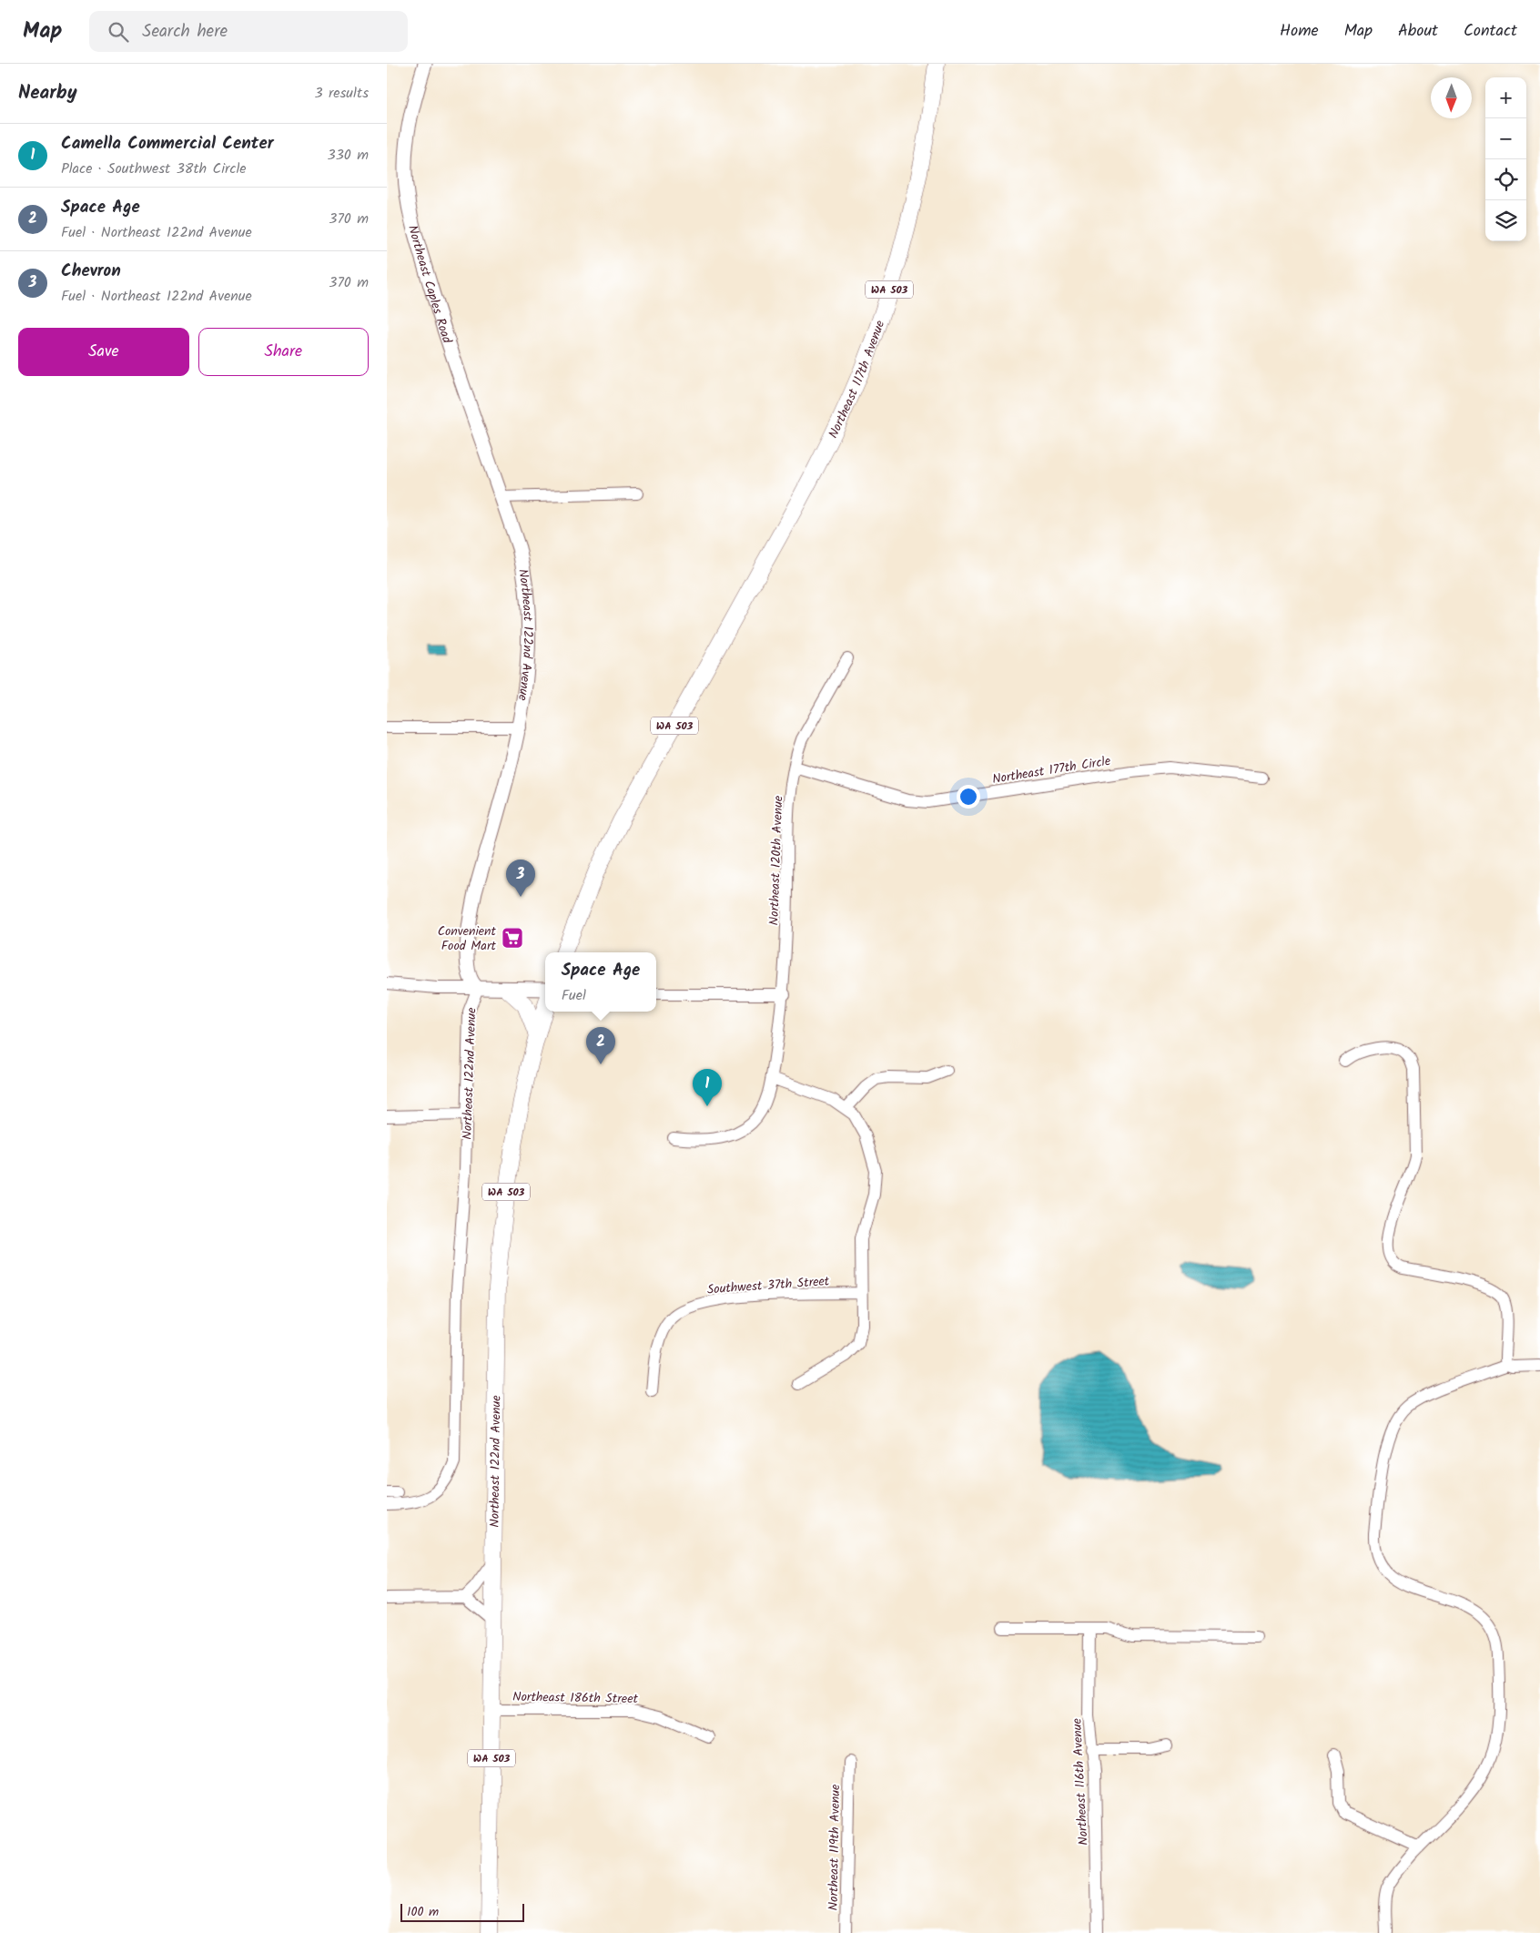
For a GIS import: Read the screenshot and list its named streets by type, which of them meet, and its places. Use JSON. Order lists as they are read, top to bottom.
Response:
{
  "streets": {
    "highway": ["WA 503", "Northeast 117th Avenue", "Northeast 122nd Avenue"],
    "main road": ["Northeast Caples Road"],
    "street": [
      "Northeast 177th Circle",
      "Northeast 120th Avenue",
      "Southwest 37th Street",
      "Northeast 186th Street",
      "Northeast 116th Avenue",
      "Northeast 119th Avenue"
    ]
  },
  "crossings": [
    ["Northeast Caples Road", "Northeast 122nd Avenue"],
    ["Northeast 122nd Avenue", "Northeast 186th Street"],
    ["Northeast 177th Circle", "Northeast 120th Avenue"]
  ],
  "places": {
    "supermarket": ["Convenient Food Mart"]
  },
  "scale_bar": "100 m",
  "north": "bottom",
  "page": {
    "header": "Map",
    "search": "Search here",
    "nav": [
      "Home",
      "Map",
      "About",
      "Contact"
    ],
    "heading": ["Nearby", "3 results"],
    "map_buttons": ["+", "−"],
    "list": [
      {
        "mark": "1",
        "name": "Camella Commercial Center",
        "note": "Place · Southwest 38th Circle",
        "value": "330 m"
      },
      {
        "mark": "2",
        "name": "Space Age",
        "note": "Fuel · Northeast 122nd Avenue",
        "value": "370 m"
      },
      {
        "mark": "3",
        "name": "Chevron",
        "note": "Fuel · Northeast 122nd Avenue",
        "value": "370 m"
      }
    ],
    "buttons": ["Save", "Share"],
    "pins": ["3", "2", "1"],
    "popup": ["Space Age", "Fuel"],
    "scale": "100 m"
  }
}
